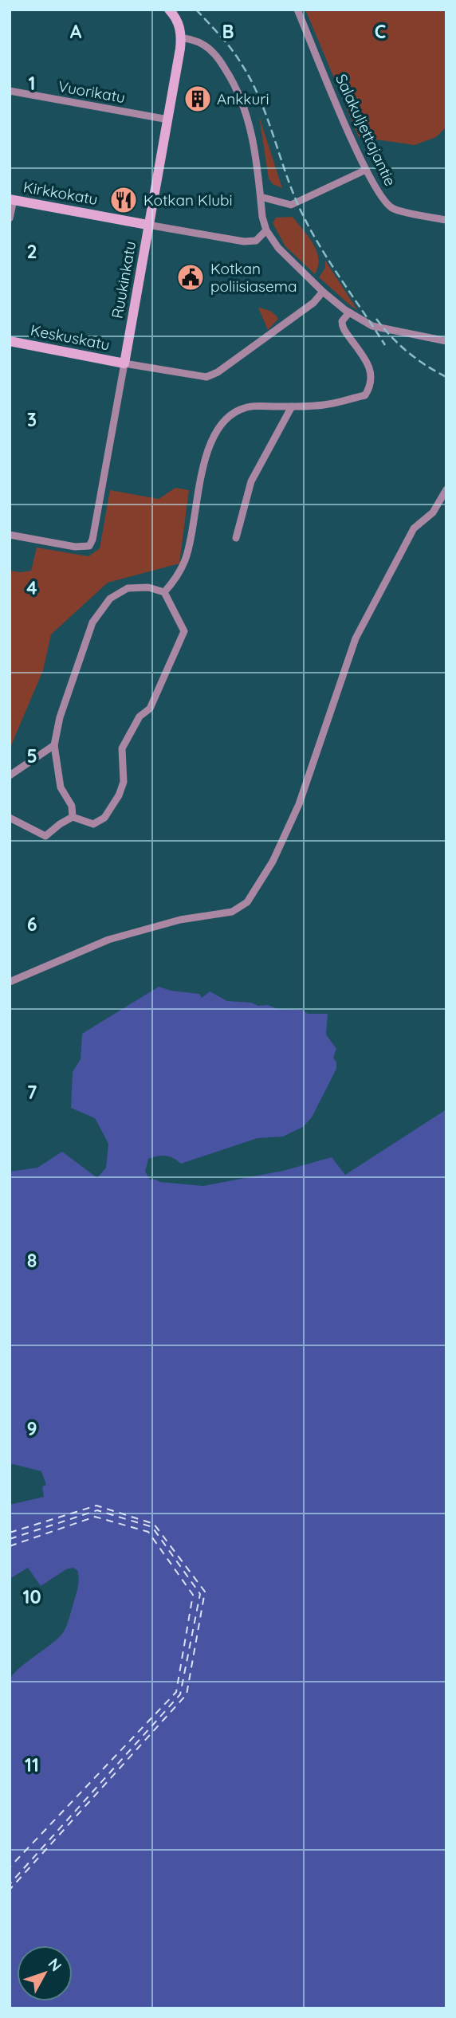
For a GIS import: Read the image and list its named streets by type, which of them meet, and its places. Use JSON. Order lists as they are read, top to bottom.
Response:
{
  "streets": {
    "main road": ["Kirkkokatu", "Ruukinkatu", "Keskuskatu"],
    "street": ["Vuorikatu", "Salakuljettajantie"]
  },
  "crossings": [
    ["Vuorikatu", "Ruukinkatu"],
    ["Kirkkokatu", "Ruukinkatu"],
    ["Ruukinkatu", "Keskuskatu"]
  ],
  "places": {
    "building": ["Ankkuri"],
    "restaurant": ["Kotkan Klubi"],
    "public building": ["Kotkan poliisiasema"]
  },
  "north": "top right",
  "grid": {
    "columns": ["A", "B", "C"],
    "rows": [
      "1",
      "2",
      "3",
      "4",
      "5",
      "6",
      "7",
      "8",
      "9",
      "10",
      "11"
    ]
  }
}
